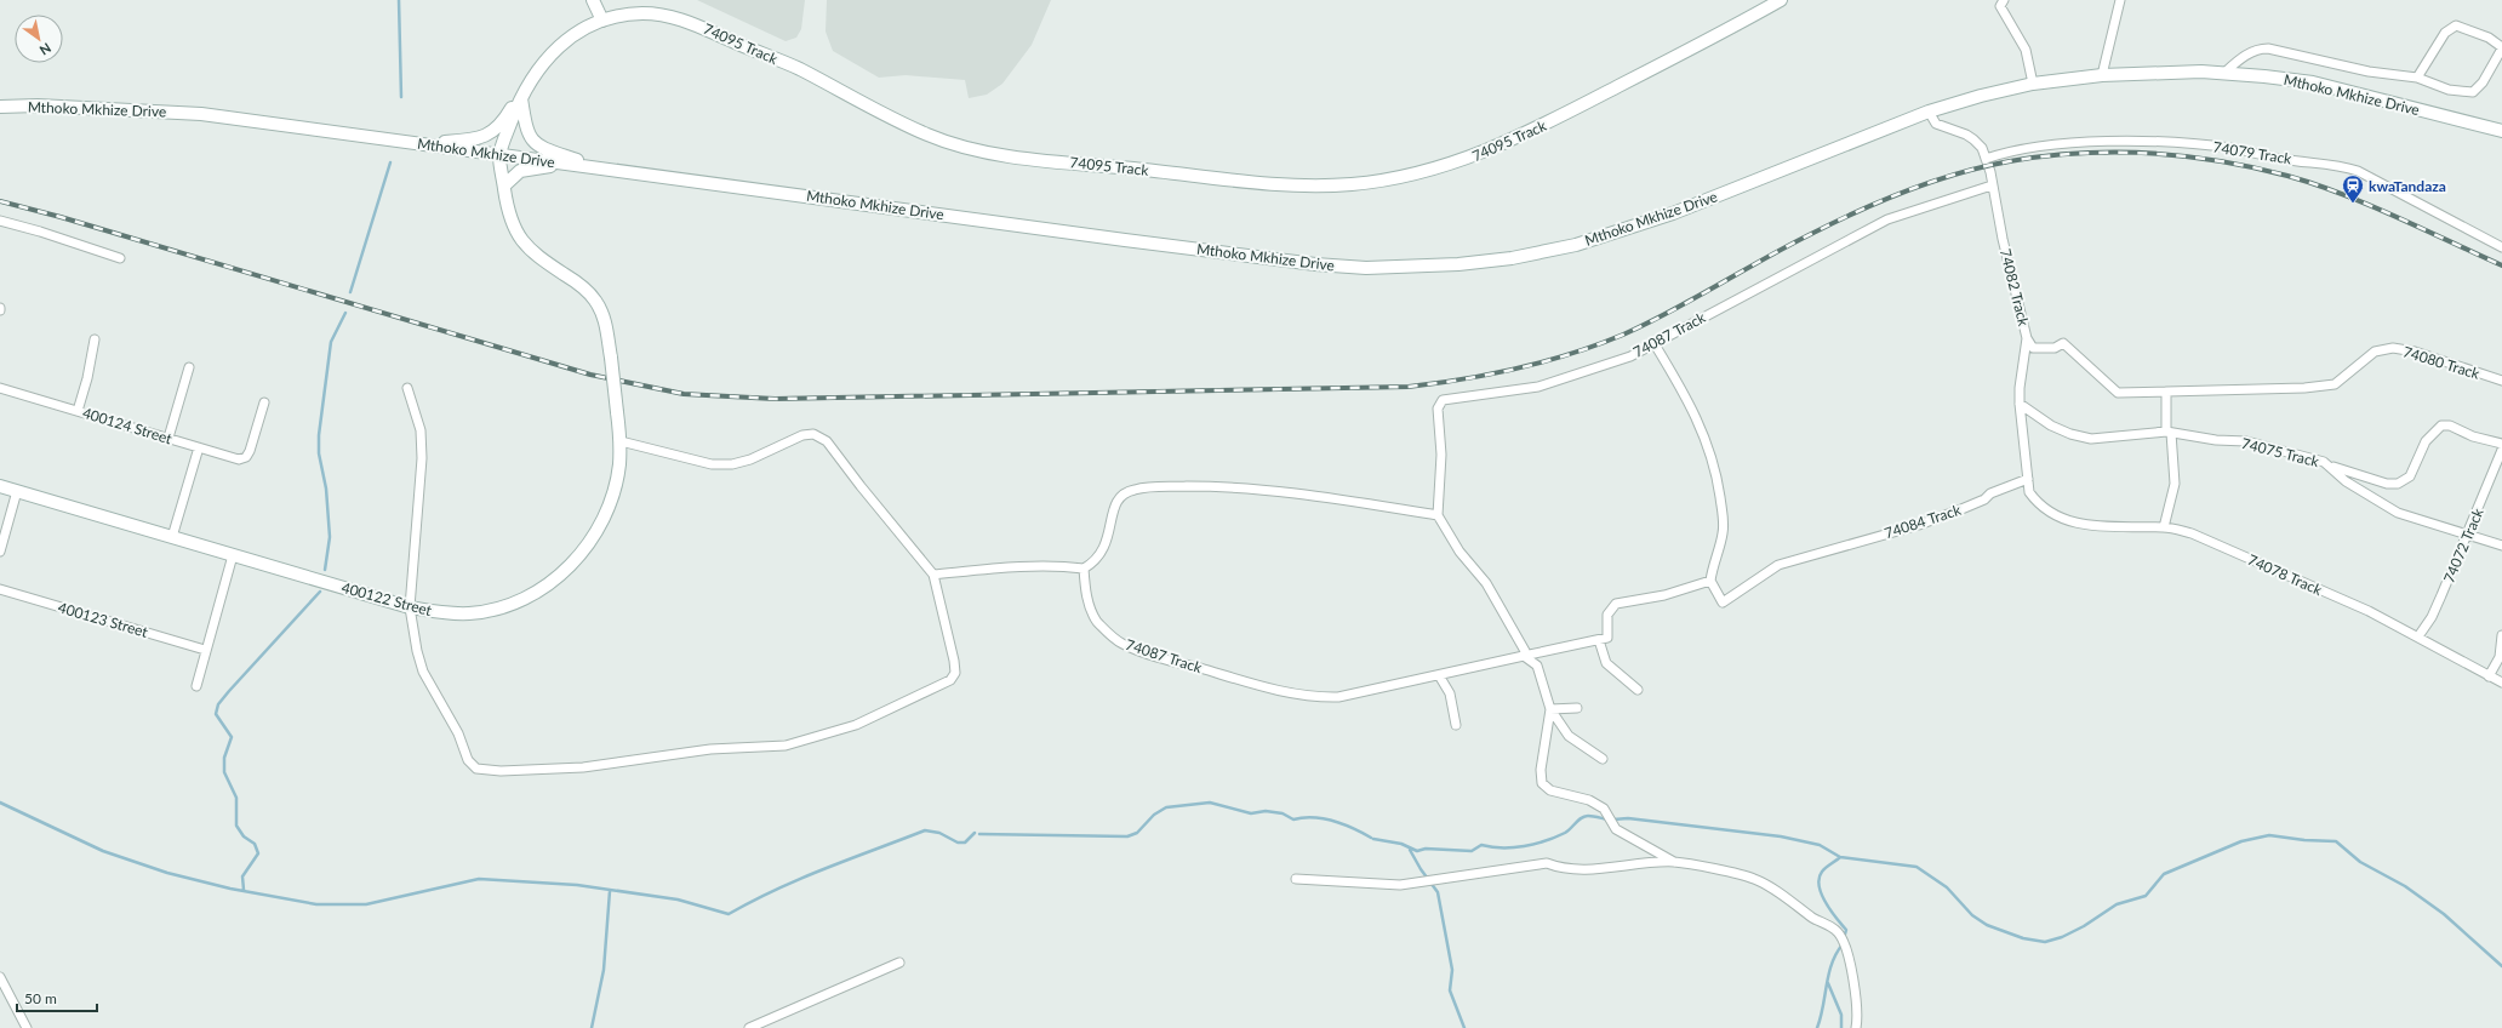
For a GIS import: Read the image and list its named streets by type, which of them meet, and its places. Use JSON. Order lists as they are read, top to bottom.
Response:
{
  "streets": {
    "street": [
      "74095 Track",
      "Mthoko Mkhize Drive",
      "74079 Track",
      "74082 Track",
      "74087 Track",
      "74080 Track",
      "400124 Street",
      "74075 Track",
      "74084 Track",
      "74072 Track",
      "74078 Track",
      "400122 Street",
      "400123 Street"
    ]
  },
  "crossings": [
    ["74095 Track", "Mthoko Mkhize Drive"],
    ["74095 Track", "400122 Street"],
    ["Mthoko Mkhize Drive", "74082 Track"],
    ["Mthoko Mkhize Drive", "400122 Street"],
    ["74079 Track", "74082 Track"],
    ["74082 Track", "74087 Track"],
    ["74082 Track", "74080 Track"],
    ["74082 Track", "74075 Track"],
    ["74082 Track", "74084 Track"],
    ["74082 Track", "74078 Track"],
    ["74075 Track", "74072 Track"],
    ["74072 Track", "74078 Track"]
  ],
  "places": {
    "station": ["kwaTandaza"]
  },
  "scale_bar": "50 m",
  "north": "bottom right"
}
